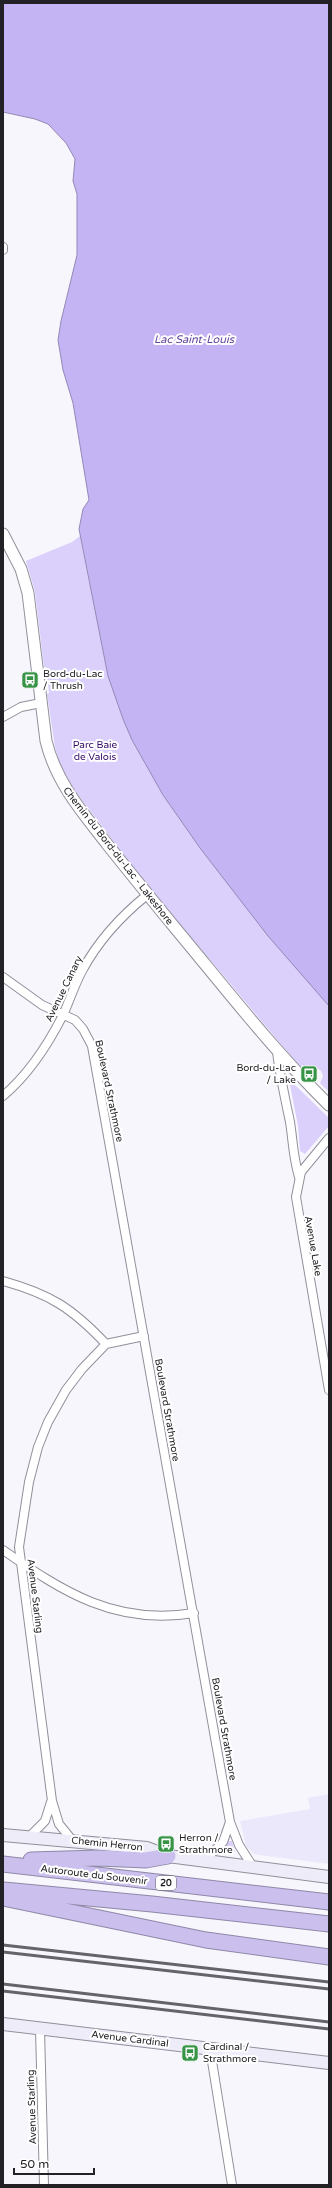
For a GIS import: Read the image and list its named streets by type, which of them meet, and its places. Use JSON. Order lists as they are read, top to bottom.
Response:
{
  "streets": {
    "highway": ["Autoroute du Souvenir", "20"],
    "main road": ["Chemin Herron", "Avenue Cardinal"],
    "street": [
      "Chemin du Bord-du-Lac - Lakeshore",
      "Avenue Canary",
      "Boulevard Strathmore",
      "Avenue Lake",
      "Avenue Starling"
    ]
  },
  "crossings": [
    ["Chemin du Bord-du-Lac - Lakeshore", "Avenue Canary"],
    ["Chemin du Bord-du-Lac - Lakeshore", "Avenue Lake"],
    ["Avenue Canary", "Boulevard Strathmore"],
    ["Boulevard Strathmore", "Chemin Herron"],
    ["Avenue Starling", "Chemin Herron"],
    ["Avenue Starling", "Avenue Cardinal"]
  ],
  "water": ["Lac Saint-Louis"],
  "parks": ["Parc Baie de Valois"],
  "places": {
    "bus stop": [
      "Bord-du-Lac / Thrush",
      "Bord-du-Lac / Lake",
      "Herron / Strathmore",
      "Cardinal / Strathmore"
    ]
  },
  "scale_bar": "50 m"
}
